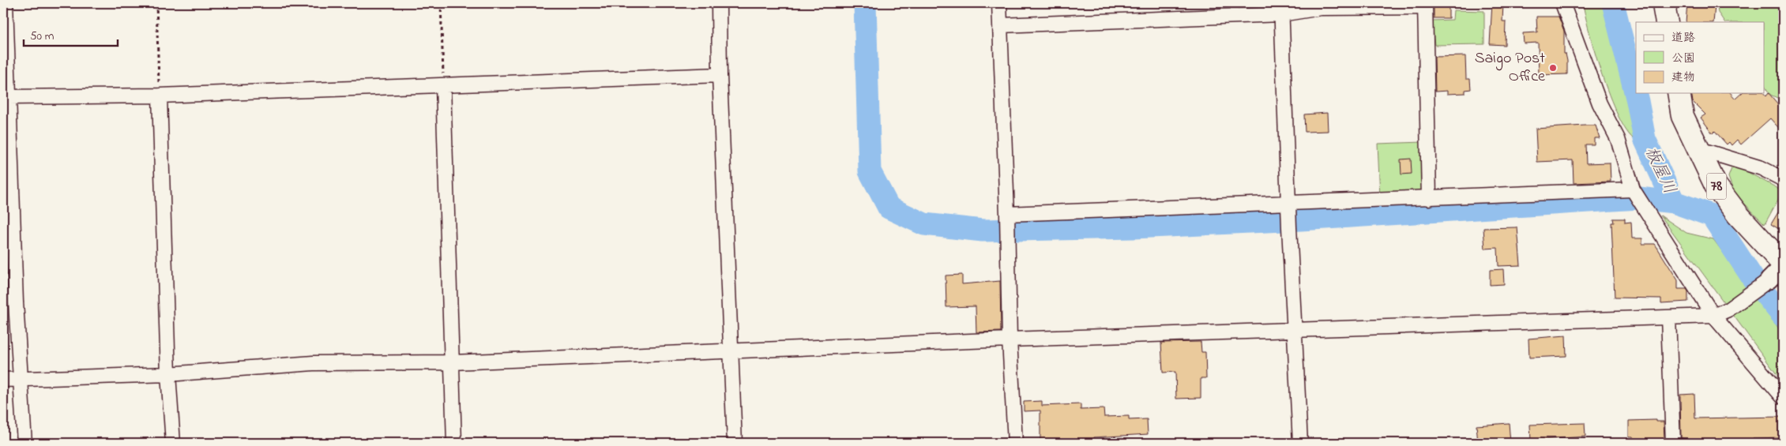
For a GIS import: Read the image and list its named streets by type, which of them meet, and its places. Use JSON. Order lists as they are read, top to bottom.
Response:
{
  "streets": {
    "main road": ["78"]
  },
  "water": ["板屋川"],
  "places": ["Saigo Post Office"],
  "legend": ["道路", "公園", "建物"],
  "scale_bar": "50 m"
}
